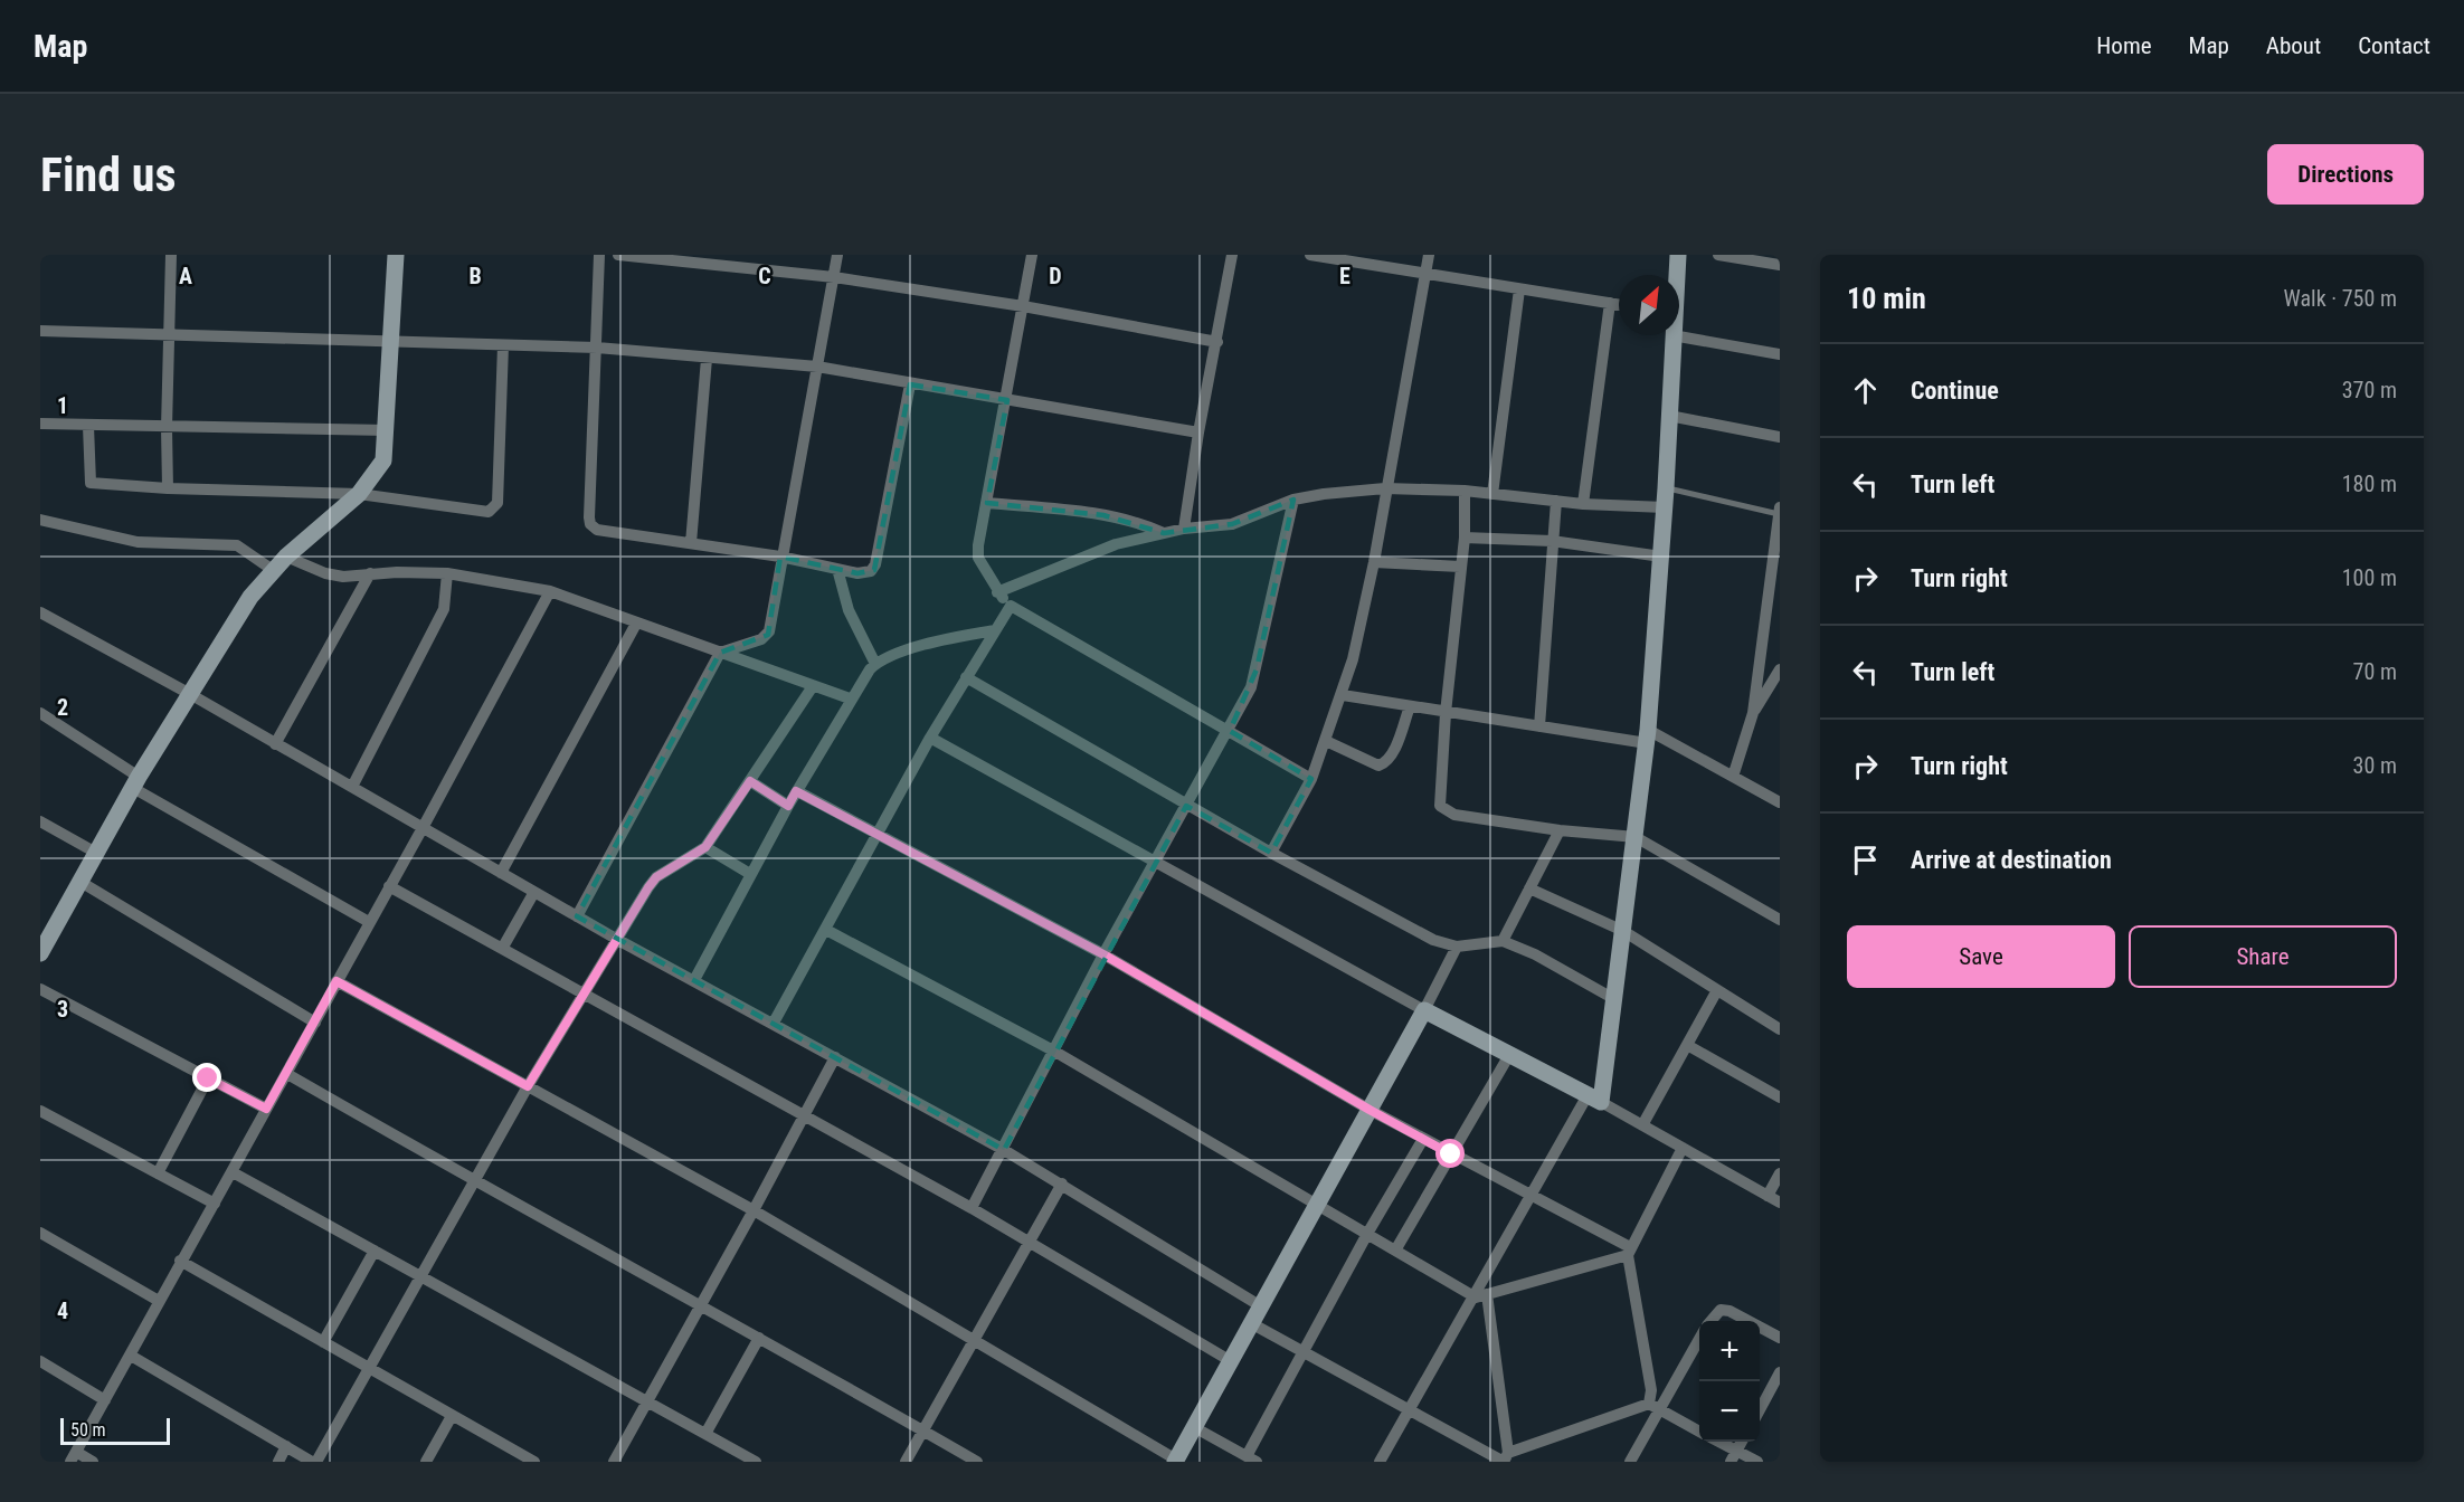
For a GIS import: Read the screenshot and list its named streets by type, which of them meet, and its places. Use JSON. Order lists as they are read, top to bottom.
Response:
{
  "scale_bar": "50 m",
  "north": "top right",
  "page": {
    "header": "Map",
    "nav": [
      "Home",
      "Map",
      "About",
      "Contact"
    ],
    "buttons": [
      "Directions",
      ["Save", "Share"]
    ],
    "title": "Find us",
    "heading": ["10 min", "Walk · 750 m"],
    "list": [
      ["Continue", "370 m"],
      ["Turn left", "180 m"],
      ["Turn right", "100 m"],
      ["Turn left", "70 m"],
      ["Turn right", "30 m"],
      "Arrive at destination"
    ],
    "map_buttons": ["+", "−"],
    "scale": "50 m"
  },
  "grid": {
    "columns": [
      "A",
      "B",
      "C",
      "D",
      "E"
    ],
    "rows": [
      "1",
      "2",
      "3",
      "4"
    ]
  }
}
